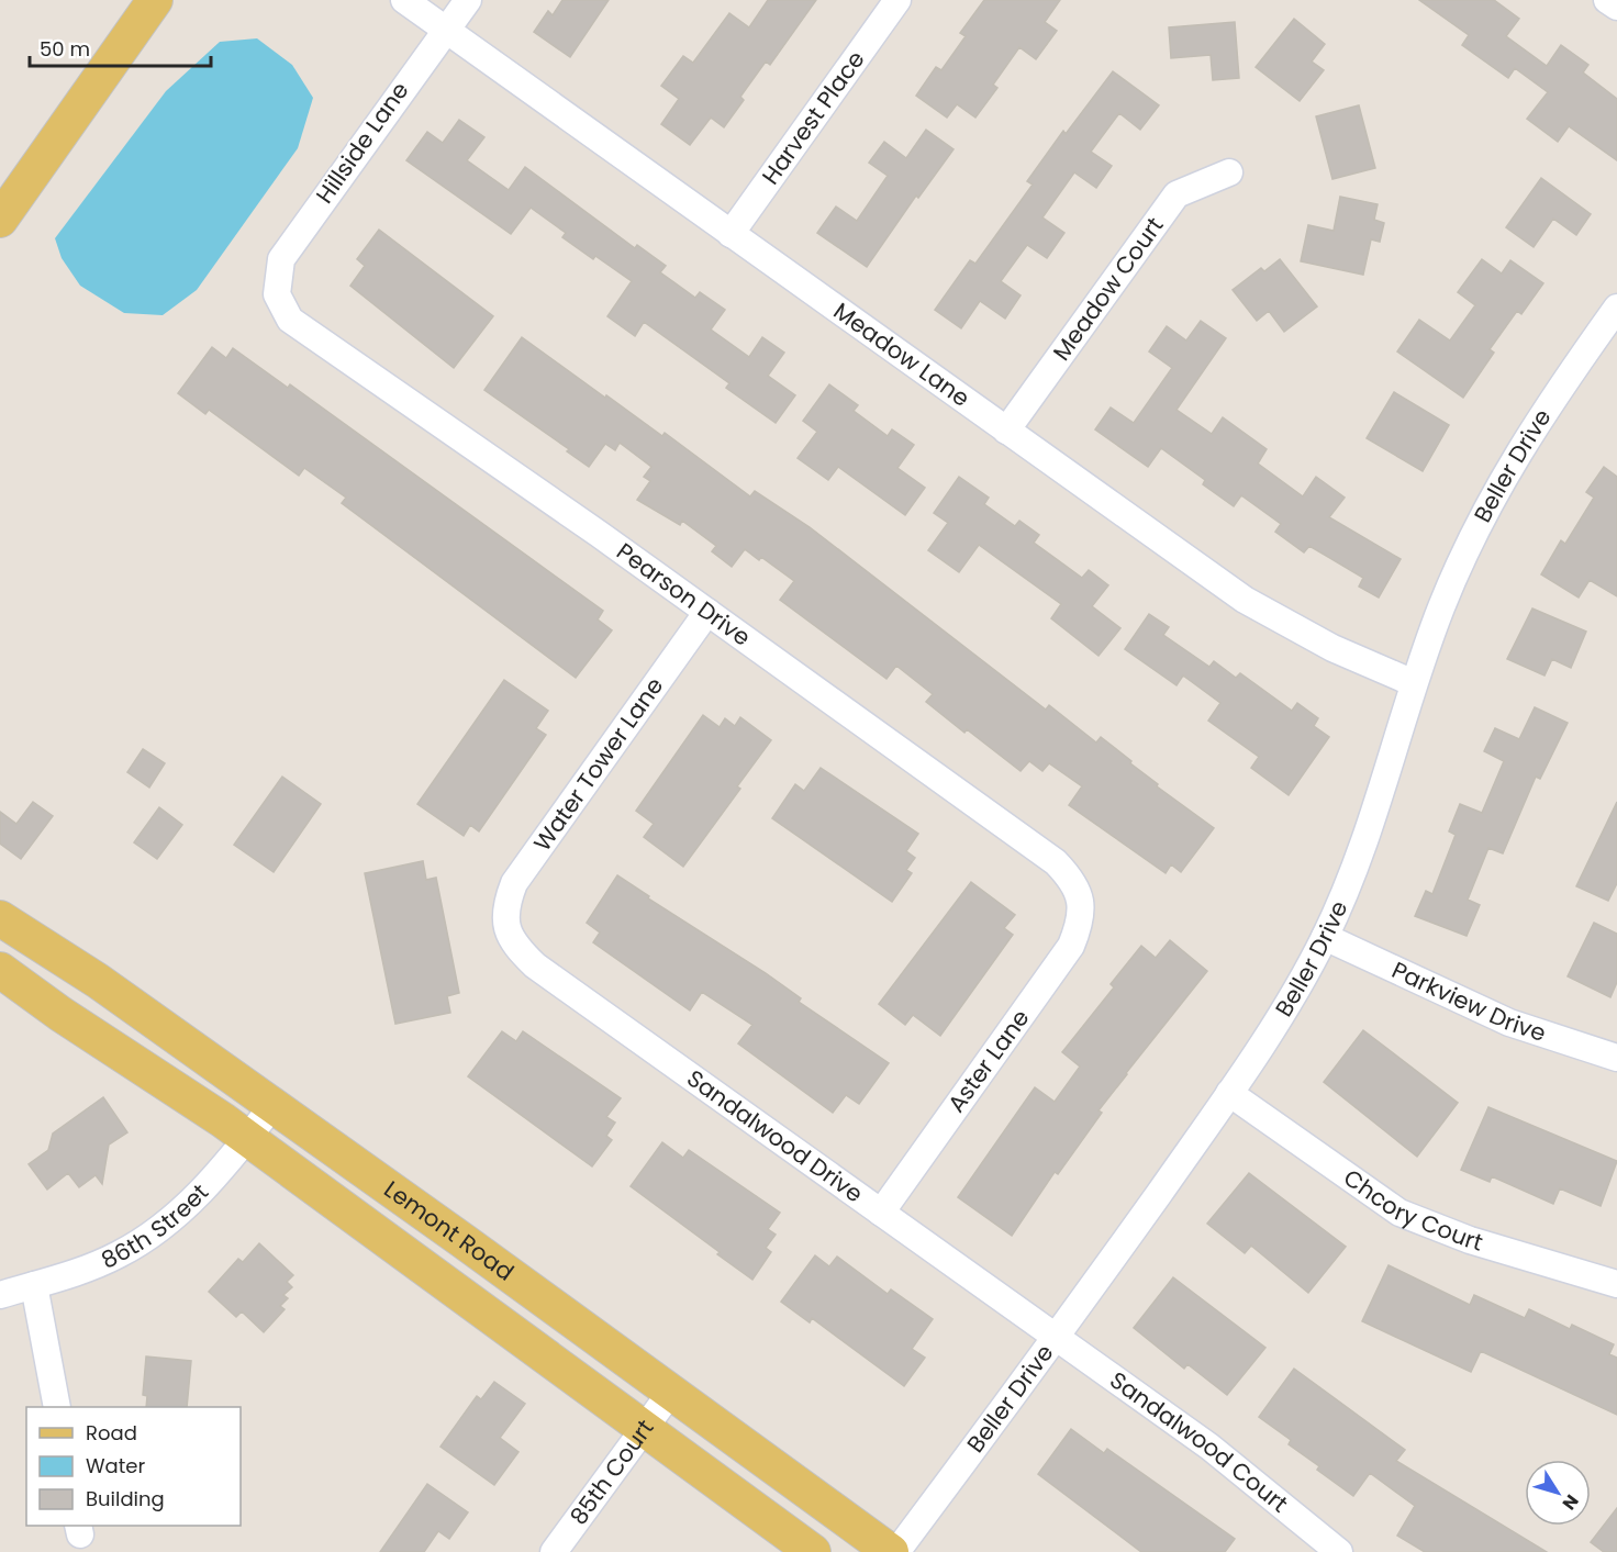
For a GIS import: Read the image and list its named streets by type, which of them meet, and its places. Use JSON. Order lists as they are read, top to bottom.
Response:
{
  "streets": {
    "main road": ["Lemont Road"],
    "street": [
      "Harvest Place",
      "Hillside Lane",
      "Meadow Court",
      "Meadow Lane",
      "Beller Drive",
      "Pearson Drive",
      "Water Tower Lane",
      "Parkview Drive",
      "Aster Lane",
      "Sandalwood Drive",
      "Chcory Court",
      "86th Street",
      "Sandalwood Court",
      "85th Court"
    ]
  },
  "crossings": [
    ["Harvest Place", "Meadow Lane"],
    ["Hillside Lane", "Meadow Lane"],
    ["Hillside Lane", "Pearson Drive"],
    ["Meadow Court", "Meadow Lane"],
    ["Meadow Lane", "Beller Drive"],
    ["Beller Drive", "Parkview Drive"],
    ["Beller Drive", "Sandalwood Drive"],
    ["Beller Drive", "Chcory Court"],
    ["Beller Drive", "Sandalwood Court"],
    ["Pearson Drive", "Water Tower Lane"],
    ["Pearson Drive", "Aster Lane"],
    ["Water Tower Lane", "Sandalwood Drive"],
    ["Aster Lane", "Sandalwood Drive"],
    ["Sandalwood Drive", "Sandalwood Court"],
    ["86th Street", "Lemont Road"],
    ["Lemont Road", "85th Court"]
  ],
  "legend": ["Road", "Water", "Building"],
  "scale_bar": "50 m",
  "north": "bottom right"
}
